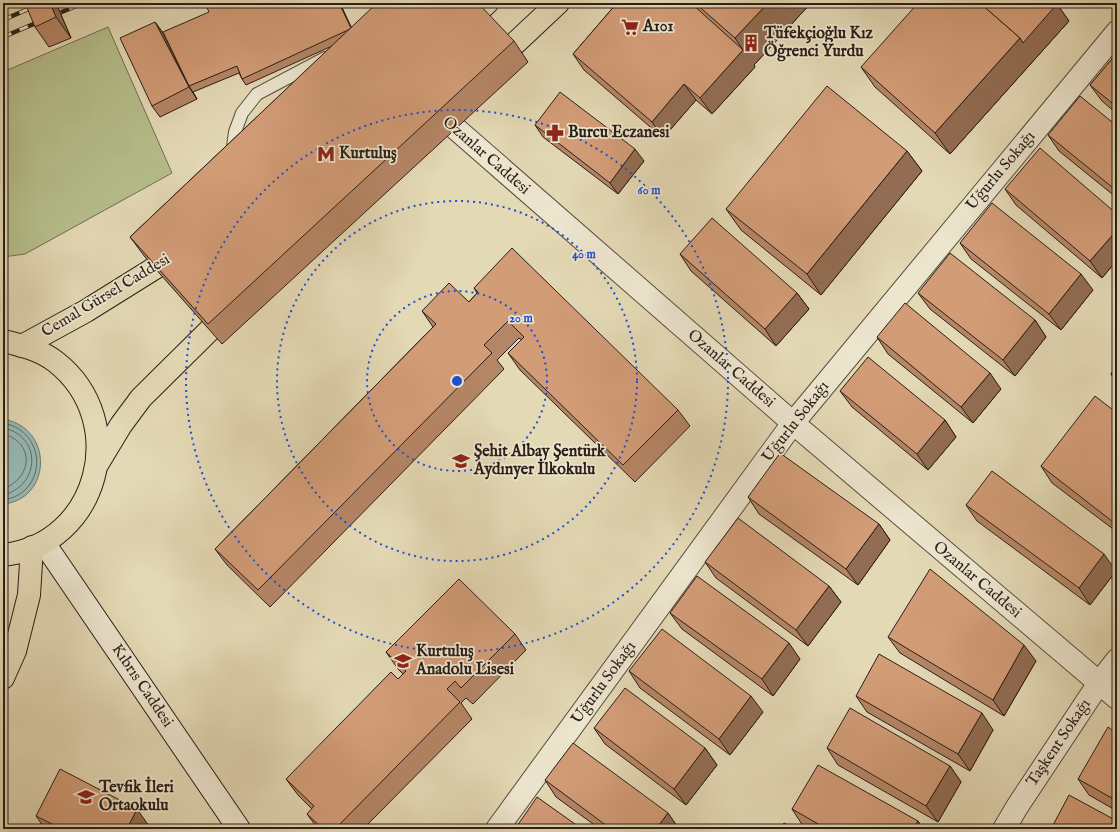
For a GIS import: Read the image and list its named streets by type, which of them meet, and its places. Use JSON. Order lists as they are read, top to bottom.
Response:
{
  "streets": {
    "main road": ["Cemal Gürsel Caddesi"],
    "street": [
      "Ozanlar Caddesi",
      "Uğurlu Sokağı",
      "Kıbrıs Caddesi",
      "Taşkent Sokağı"
    ]
  },
  "crossings": [
    ["Ozanlar Caddesi", "Uğurlu Sokağı"],
    ["Ozanlar Caddesi", "Taşkent Sokağı"]
  ],
  "places": {
    "supermarket": ["A101"],
    "building": ["Tüfekçioğlu Kız Öğrenci Yurdu"],
    "pharmacy": ["Burcu Eczanesi"],
    "metro station": ["Kurtuluş"],
    "school or university": ["Şehit Albay Şentürk Aydınyer İlkokulu", "Kurtuluş Anadolu Lisesi", "Tevfik İleri Ortaokulu"]
  },
  "rings": ["60 m", "40 m", "20 m"]
}
